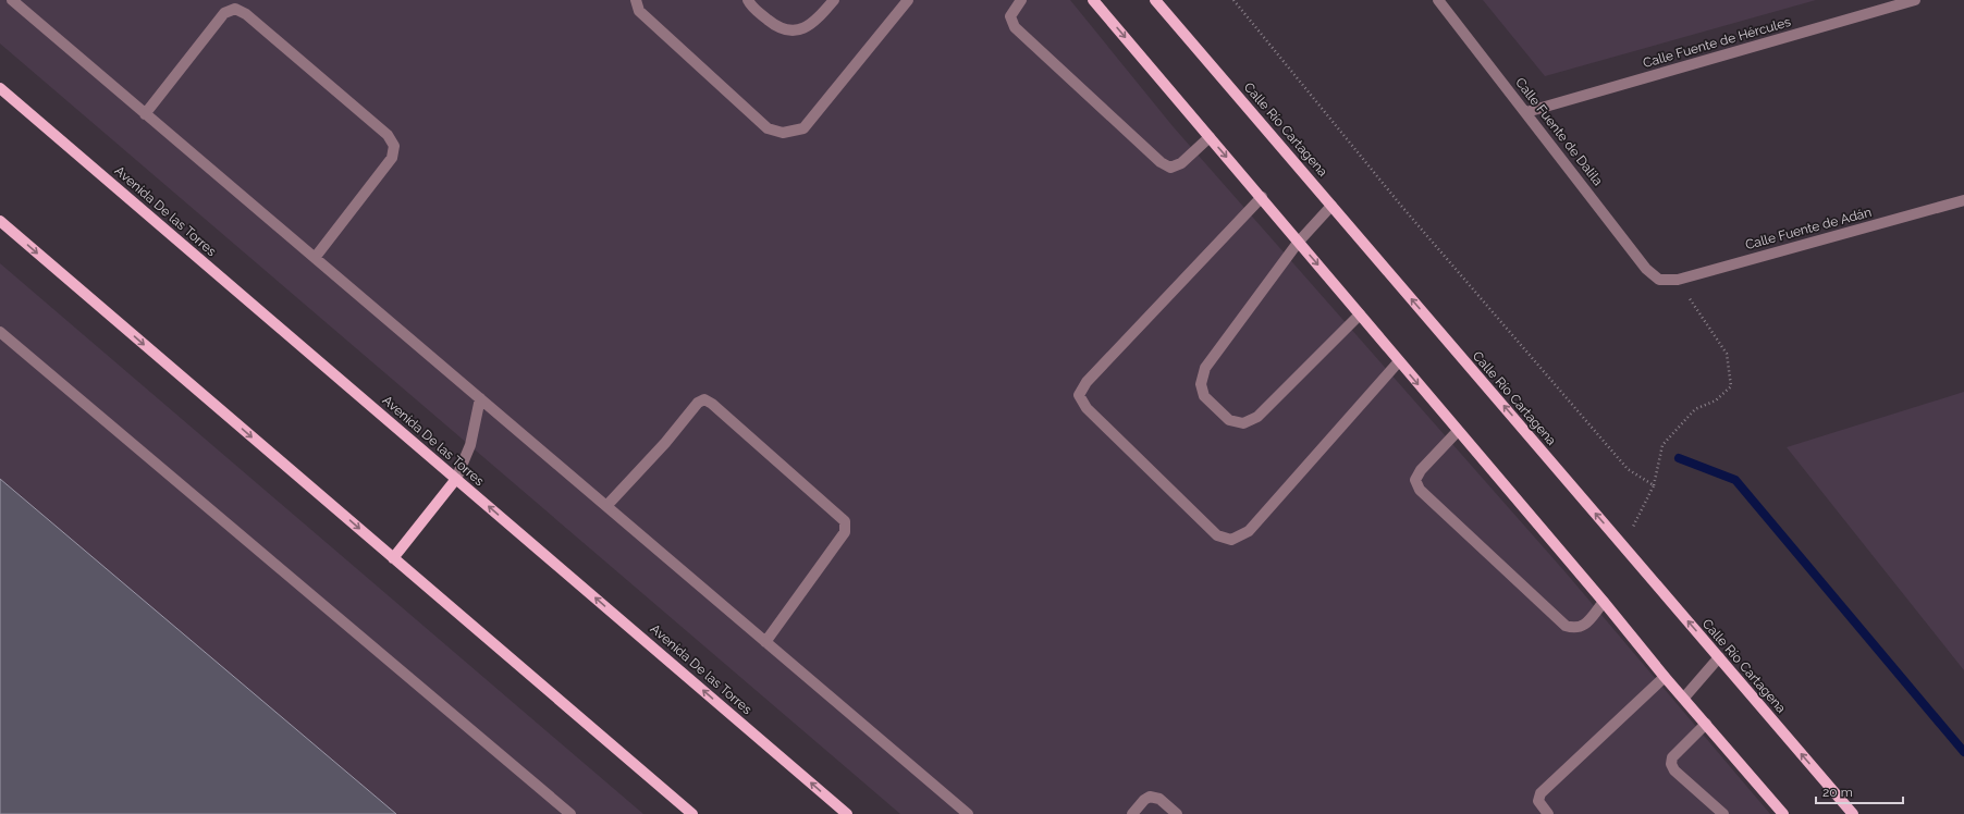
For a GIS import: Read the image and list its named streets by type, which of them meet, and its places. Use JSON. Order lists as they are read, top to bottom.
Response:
{
  "streets": {
    "main road": ["Calle Río Cartagena", "Avenida De las Torres"],
    "street": ["Calle Fuente de Hércules", "Calle Fuente de Dalila", "Calle Fuente de Adán"]
  },
  "crossings": [
    ["Calle Fuente de Hércules", "Calle Fuente de Dalila"],
    ["Calle Fuente de Dalila", "Calle Fuente de Adán"]
  ],
  "one_way": ["Avenida De las Torres"],
  "scale_bar": "20 m"
}
